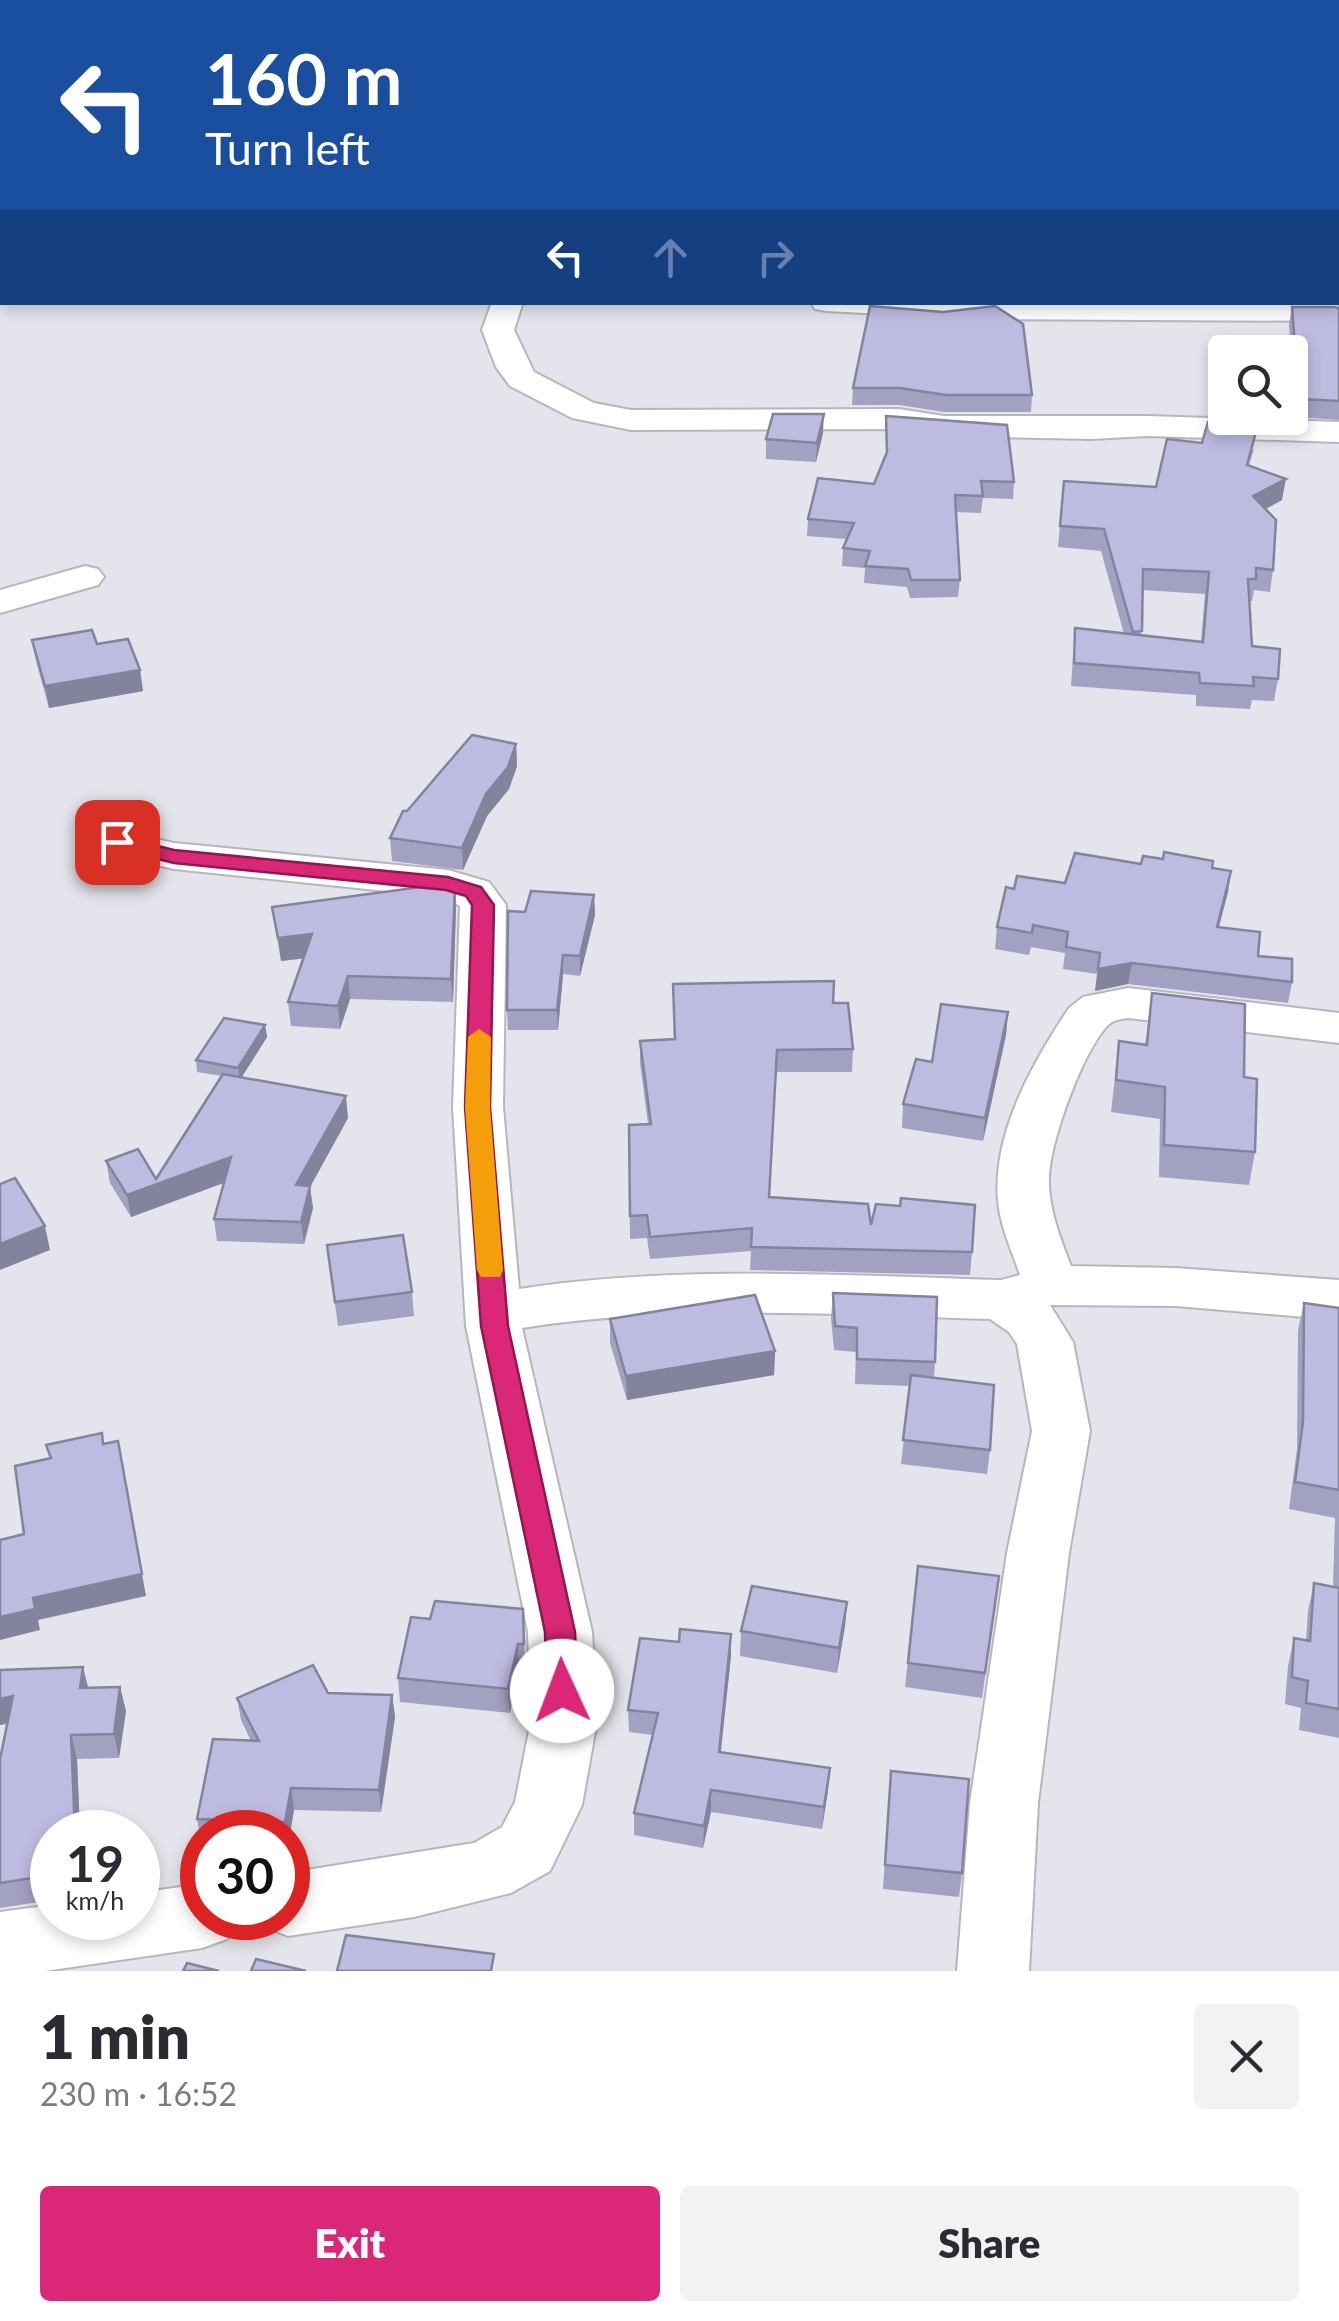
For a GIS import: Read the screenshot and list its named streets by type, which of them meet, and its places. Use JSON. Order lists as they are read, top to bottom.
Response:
{
  "page": {
    "turn": ["160 m", "Turn left"],
    "speed": "19 km/h",
    "limit": "30",
    "heading": ["1 min", "230 m · 16:52"],
    "buttons": ["Exit", "Share"]
  }
}
